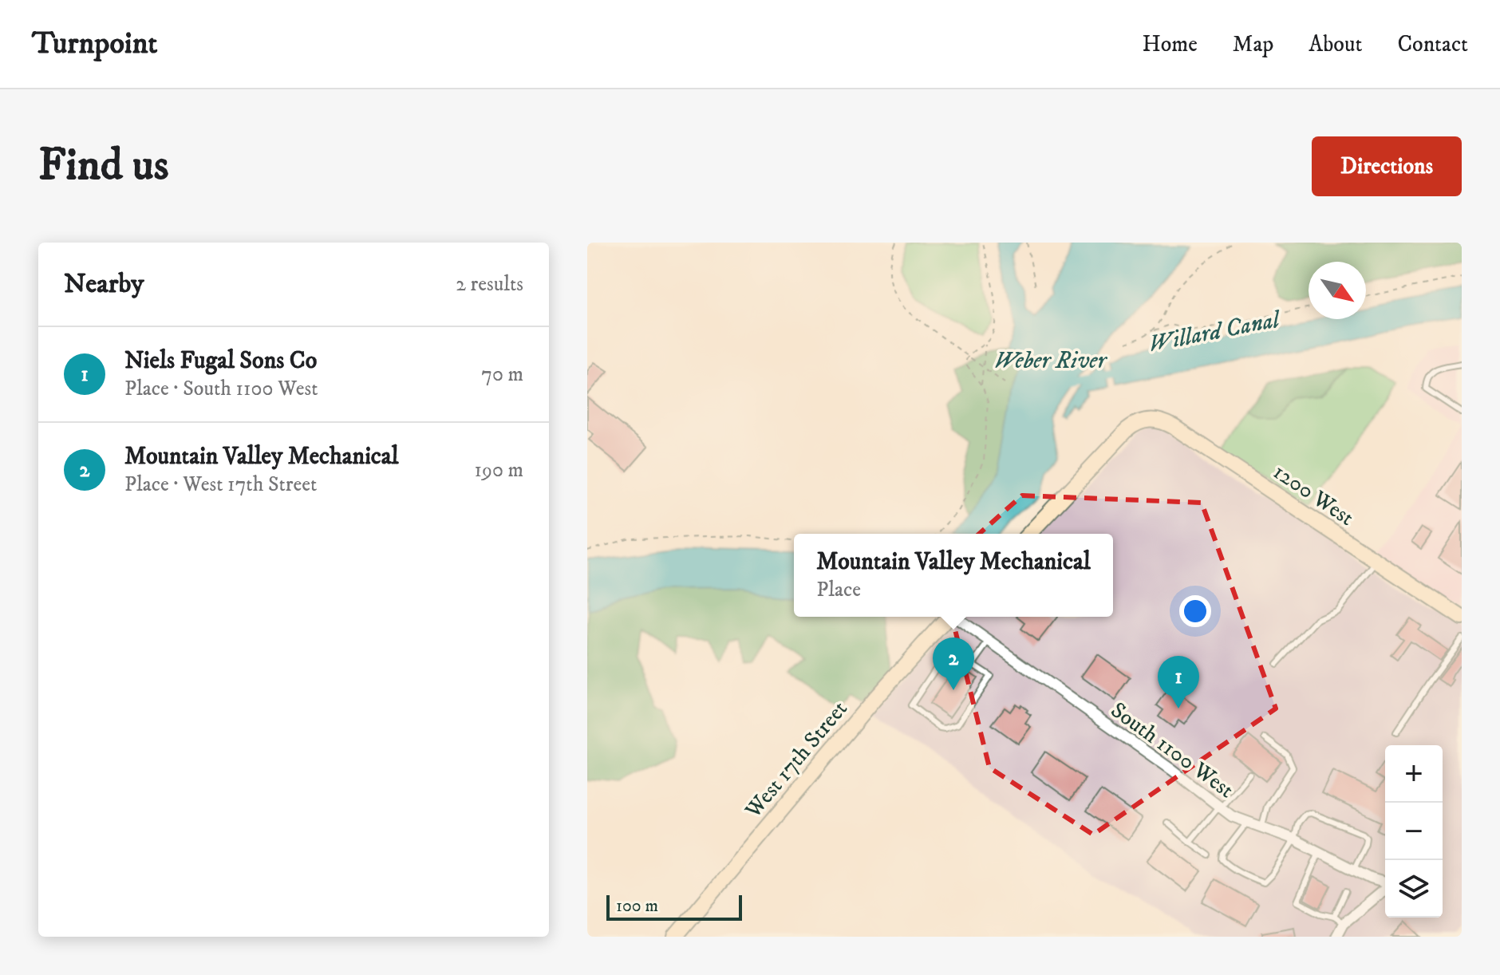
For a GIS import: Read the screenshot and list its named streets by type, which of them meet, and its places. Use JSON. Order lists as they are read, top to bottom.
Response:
{
  "streets": {
    "street": ["1200 West", "South 1100 West", "West 17th Street"]
  },
  "water": ["Willard Canal", "Weber River"],
  "scale_bar": "100 m",
  "north": "bottom right",
  "page": {
    "header": "Turnpoint",
    "nav": [
      "Home",
      "Map",
      "About",
      "Contact"
    ],
    "buttons": "Directions",
    "title": "Find us",
    "heading": ["Nearby", "2 results"],
    "list": [
      {
        "mark": "1",
        "name": "Niels Fugal Sons Co",
        "note": "Place · South 1100 West",
        "value": "70 m"
      },
      {
        "mark": "2",
        "name": "Mountain Valley Mechanical",
        "note": "Place · West 17th Street",
        "value": "190 m"
      }
    ],
    "popup": ["Mountain Valley Mechanical", "Place"],
    "pins": ["2", "1"],
    "map_buttons": ["+", "−"],
    "scale": "100 m"
  }
}
